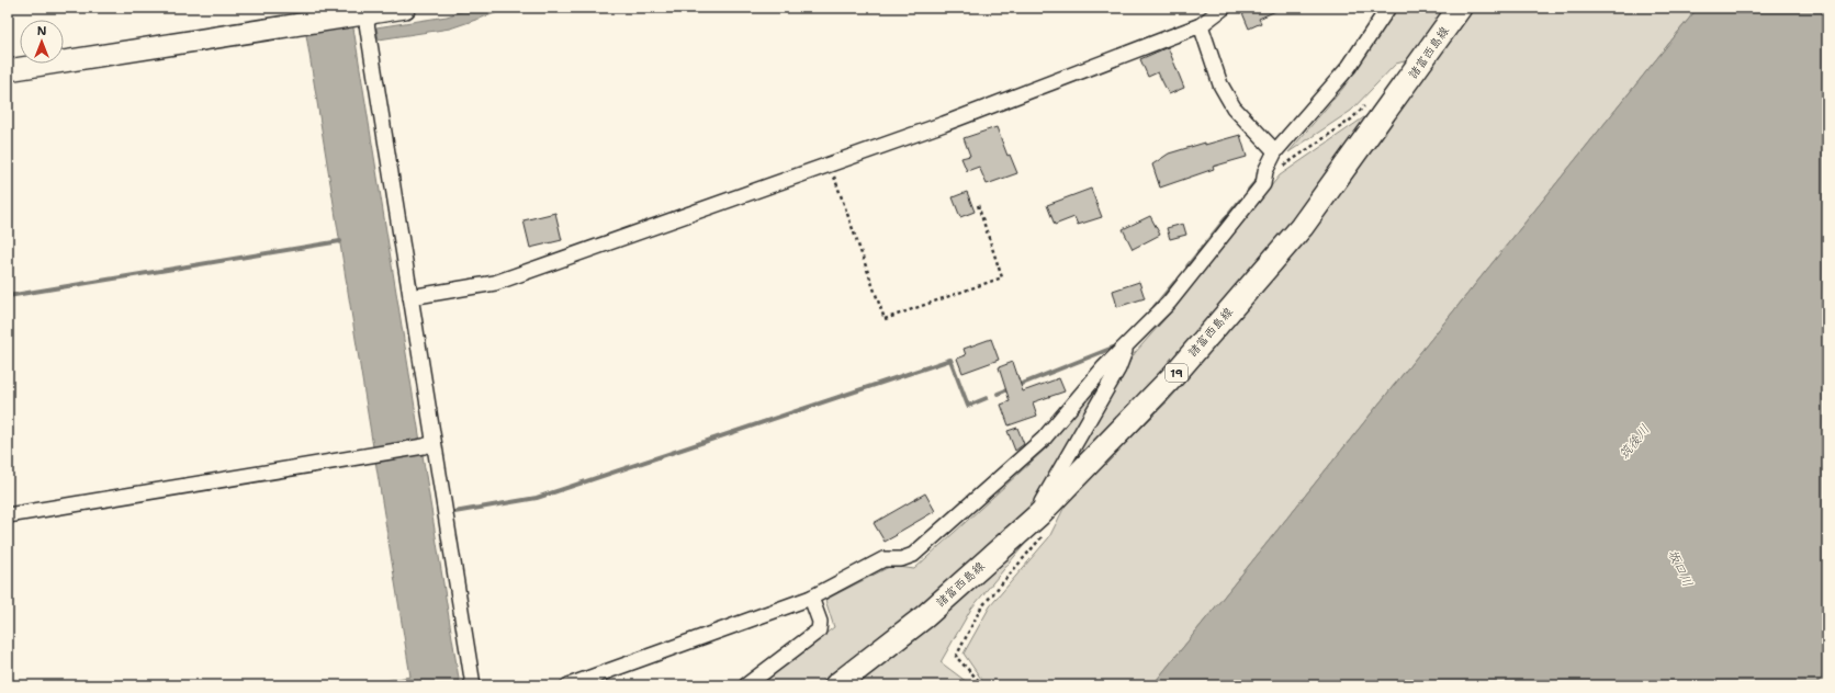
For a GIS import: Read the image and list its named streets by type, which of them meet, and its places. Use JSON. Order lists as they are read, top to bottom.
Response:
{
  "streets": {
    "main road": ["諸富西島線", "19"]
  },
  "water": ["筑後川", "坂口川"],
  "north": "top"
}
